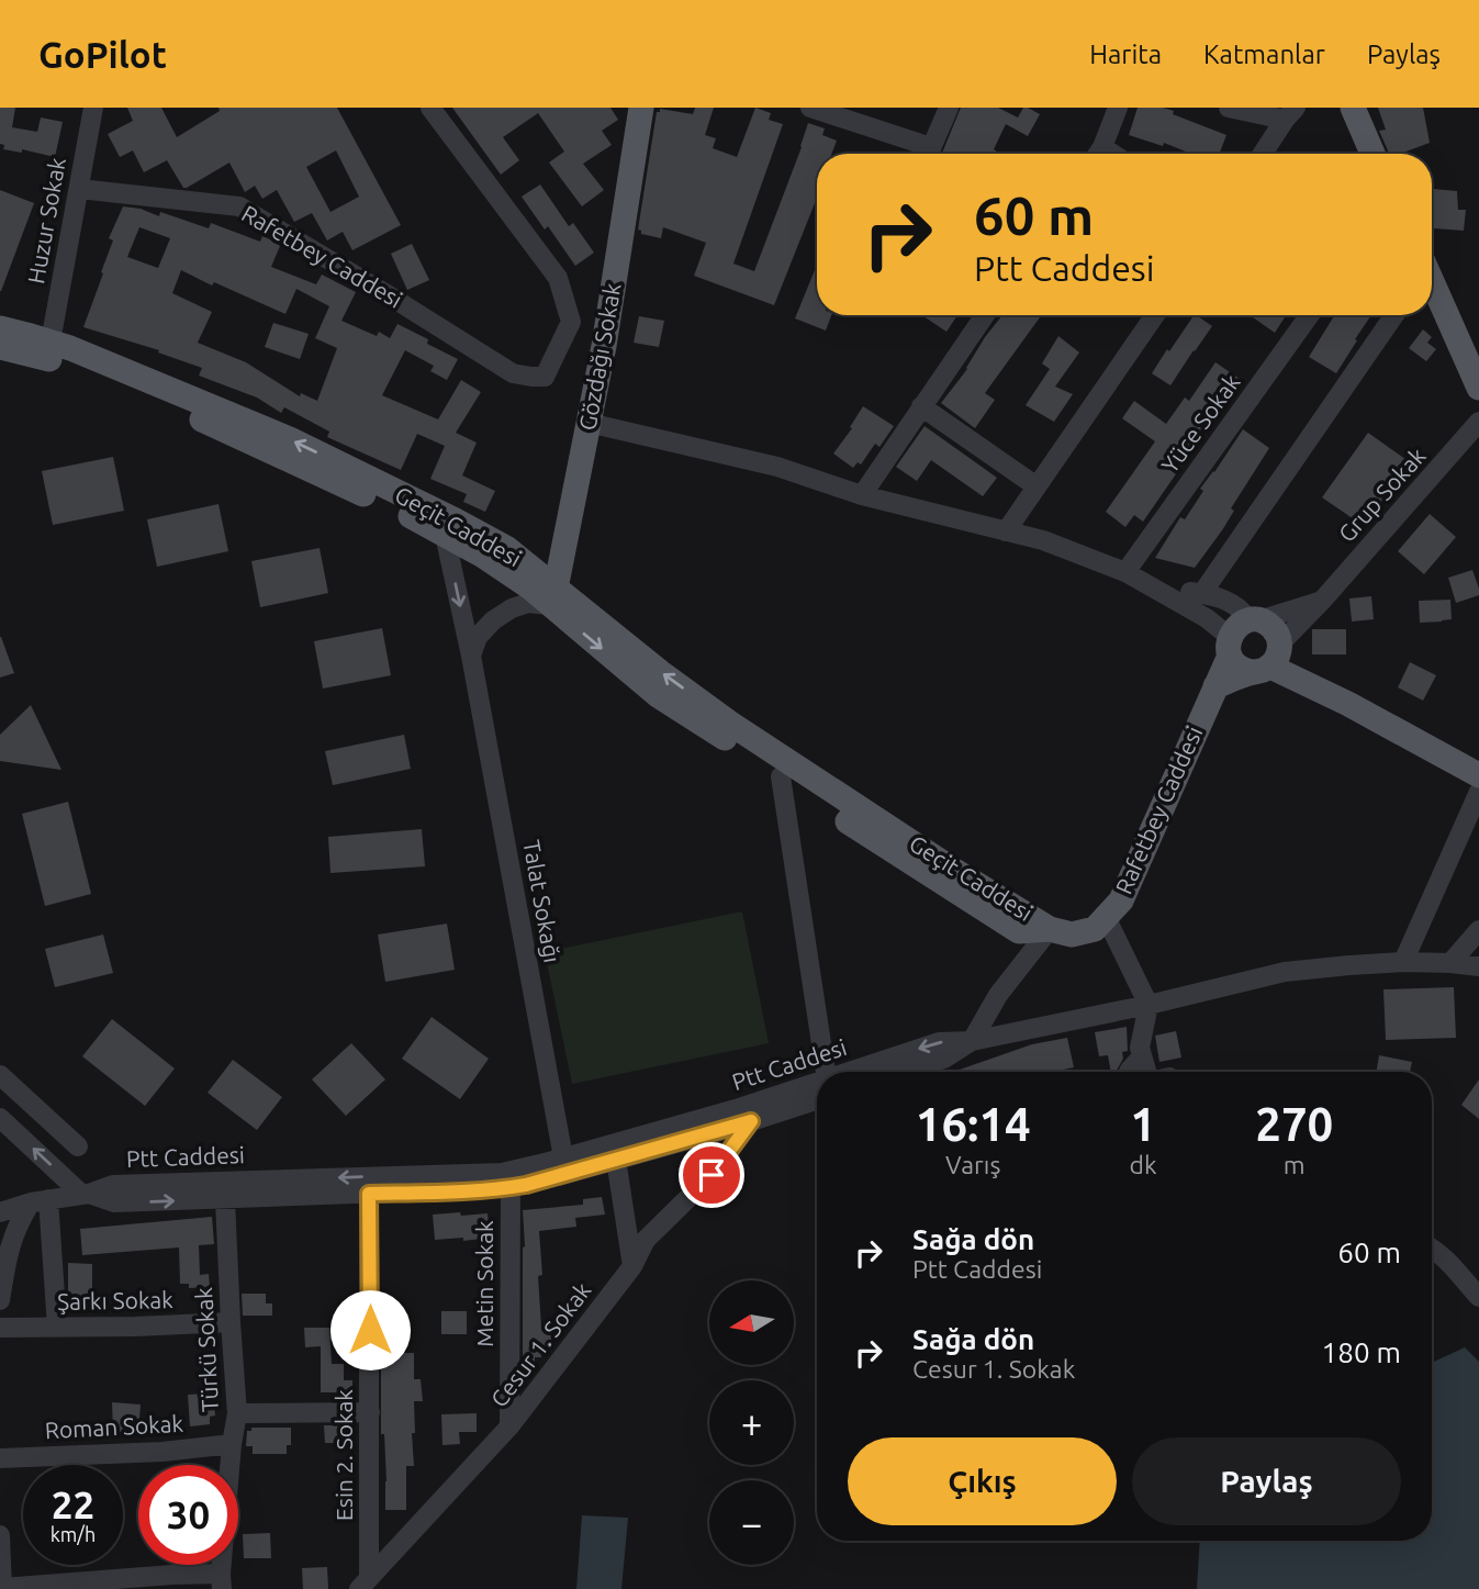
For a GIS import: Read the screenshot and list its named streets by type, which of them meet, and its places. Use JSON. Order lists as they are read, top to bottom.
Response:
{
  "streets": {
    "main road": ["Rafetbey Caddesi", "Gözdağı Sokak", "Geçit Caddesi"],
    "street": [
      "Huzur Sokak",
      "Yüce Sokak",
      "Grup Sokak",
      "Talat Sokağı",
      "Ptt Caddesi",
      "Metin Sokak",
      "Şarkı Sokak",
      "Cesur 1. Sokak",
      "Türkü Sokak",
      "Roman Sokak",
      "Esin 2. Sokak"
    ]
  },
  "crossings": [
    ["Huzur Sokak", "Rafetbey Caddesi"],
    ["Huzur Sokak", "Geçit Caddesi"],
    ["Rafetbey Caddesi", "Grup Sokak"],
    ["Rafetbey Caddesi", "Geçit Caddesi"],
    ["Gözdağı Sokak", "Geçit Caddesi"],
    ["Geçit Caddesi", "Talat Sokağı"],
    ["Talat Sokağı", "Ptt Caddesi"],
    ["Ptt Caddesi", "Metin Sokak"],
    ["Ptt Caddesi", "Cesur 1. Sokak"],
    ["Ptt Caddesi", "Türkü Sokak"],
    ["Ptt Caddesi", "Esin 2. Sokak"],
    ["Metin Sokak", "Cesur 1. Sokak"],
    ["Şarkı Sokak", "Türkü Sokak"],
    ["Cesur 1. Sokak", "Esin 2. Sokak"],
    ["Türkü Sokak", "Roman Sokak"]
  ],
  "north": "left",
  "page": {
    "header": "GoPilot",
    "nav": ["Harita", "Katmanlar", "Paylaş"],
    "turn": ["60 m", "Ptt Caddesi"],
    "eta": [
      "16:14",
      "Varış",
      "1",
      "dk",
      "270",
      "m"
    ],
    "list": [
      {
        "name": "Sağa dön",
        "note": "Ptt Caddesi",
        "value": "60 m"
      },
      {
        "name": "Sağa dön",
        "note": "Cesur 1. Sokak",
        "value": "180 m"
      }
    ],
    "map_buttons": ["+", "−"],
    "buttons": ["Çıkış", "Paylaş"],
    "speed": "22 km/h",
    "limit": "30"
  }
}
